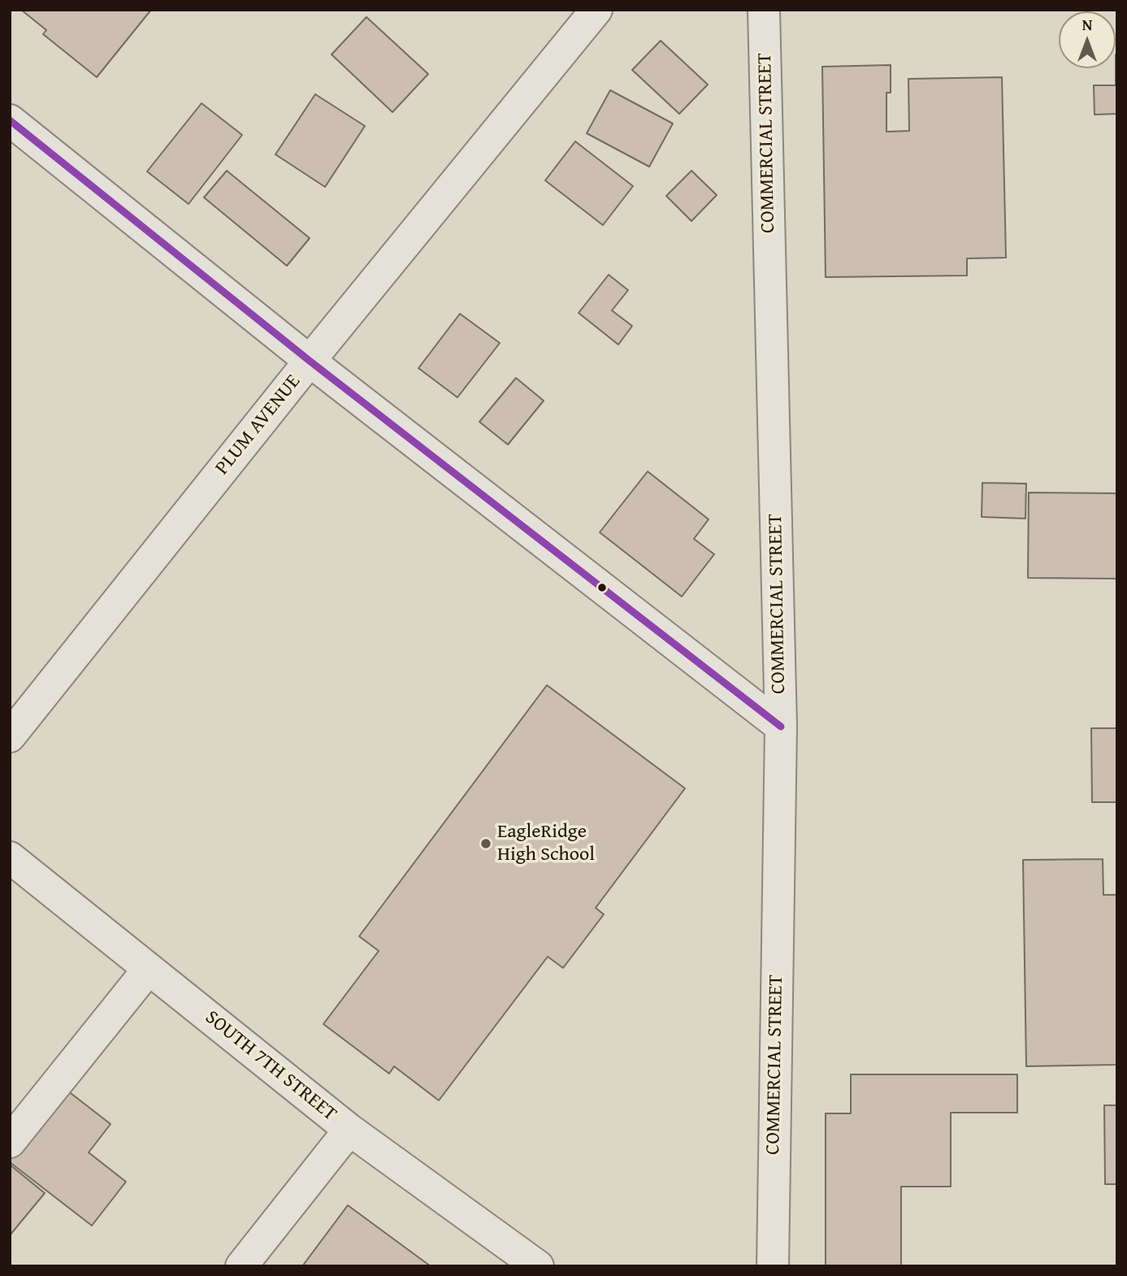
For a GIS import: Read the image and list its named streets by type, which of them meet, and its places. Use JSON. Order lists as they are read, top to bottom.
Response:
{
  "streets": {
    "street": ["COMMERCIAL STREET", "PLUM AVENUE", "SOUTH 7TH STREET"]
  },
  "places": ["EagleRidge High School"],
  "north": "top"
}
